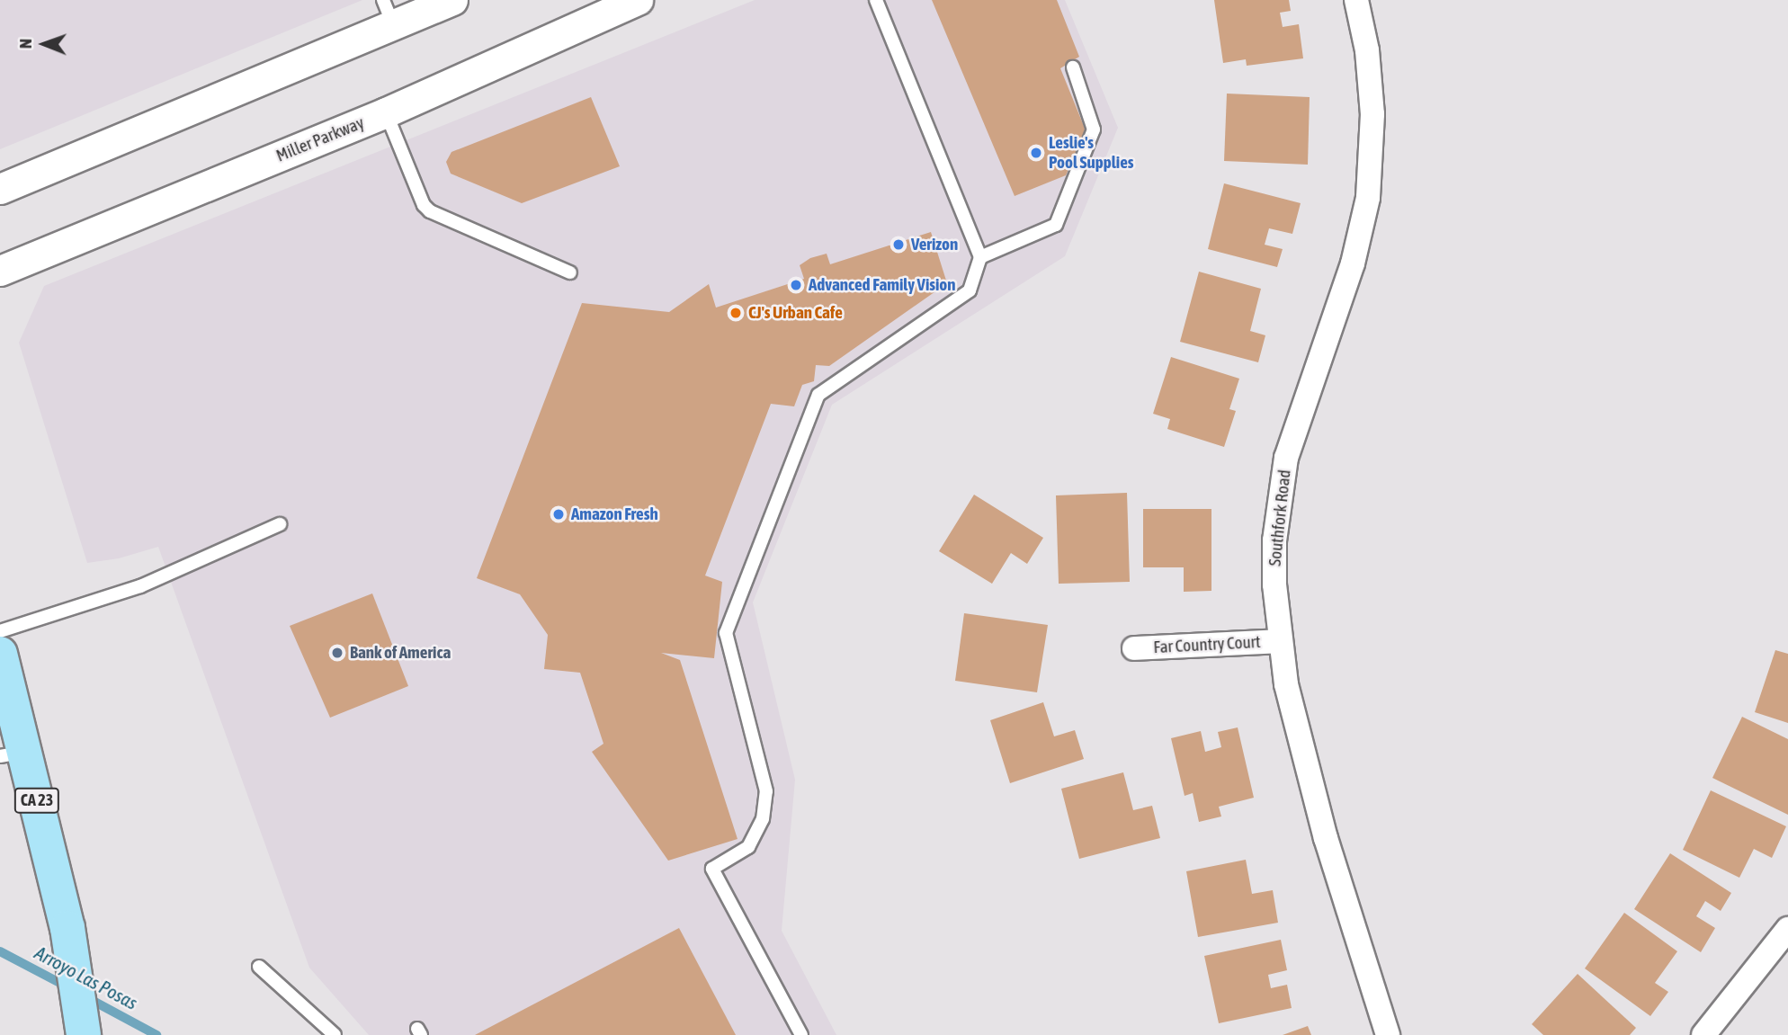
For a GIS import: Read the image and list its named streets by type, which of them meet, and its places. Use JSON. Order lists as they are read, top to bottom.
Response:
{
  "streets": {
    "main road": ["CA 23"],
    "street": ["Miller Parkway", "Southfork Road", "Far Country Court"]
  },
  "crossings": [
    ["Southfork Road", "Far Country Court"]
  ],
  "water": ["Arroyo Las Posas"],
  "places": [
    "Leslie's Pool Supplies",
    "Verizon",
    "Advanced Family Vision",
    "CJ's Urban Cafe",
    "Amazon Fresh",
    "Bank of America"
  ],
  "north": "left"
}
